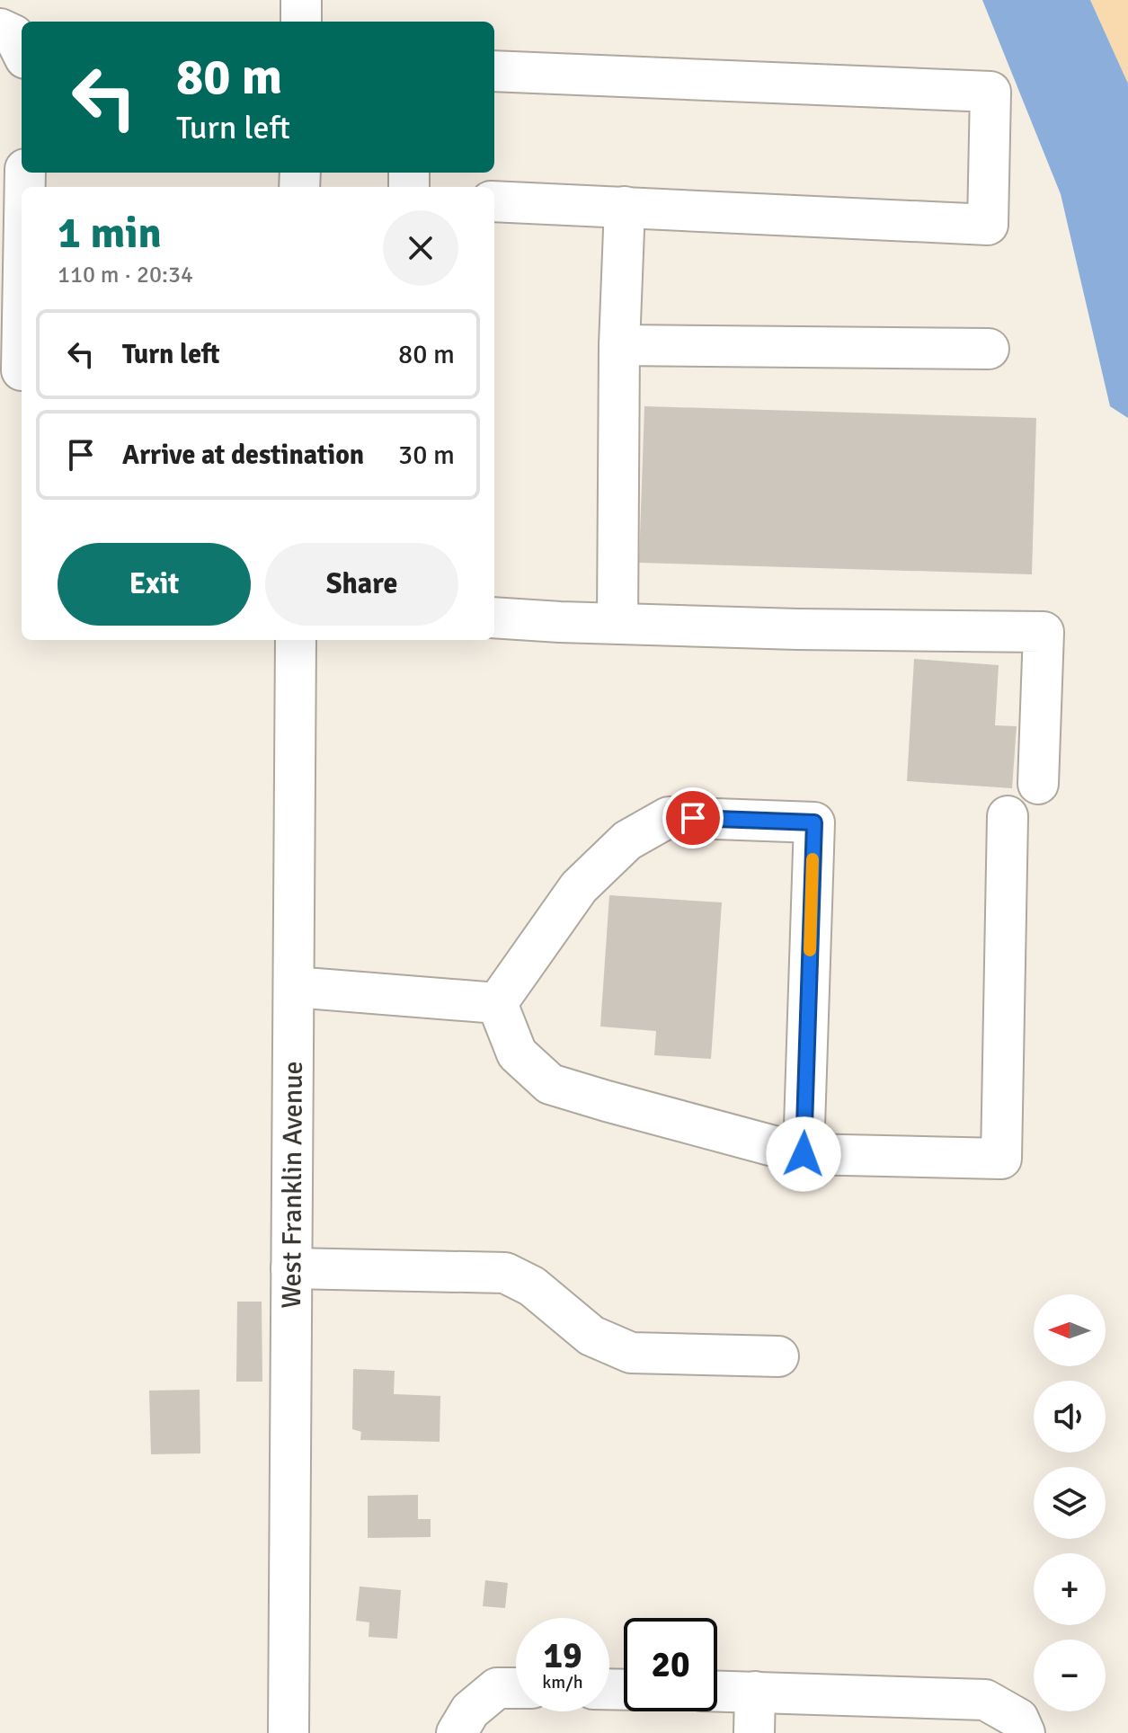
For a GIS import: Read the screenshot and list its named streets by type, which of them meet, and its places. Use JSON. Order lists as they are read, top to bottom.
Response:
{
  "streets": {
    "street": ["West Franklin Avenue"]
  },
  "north": "left",
  "page": {
    "turn": ["80 m", "Turn left"],
    "heading": ["1 min", "110 m · 20:34"],
    "list": [
      {
        "name": "Turn left",
        "value": "80 m"
      },
      {
        "name": "Arrive at destination",
        "value": "30 m"
      }
    ],
    "buttons": ["Exit", "Share"],
    "map_buttons": ["+", "−"],
    "speed": "19 km/h",
    "limit": "20"
  }
}
